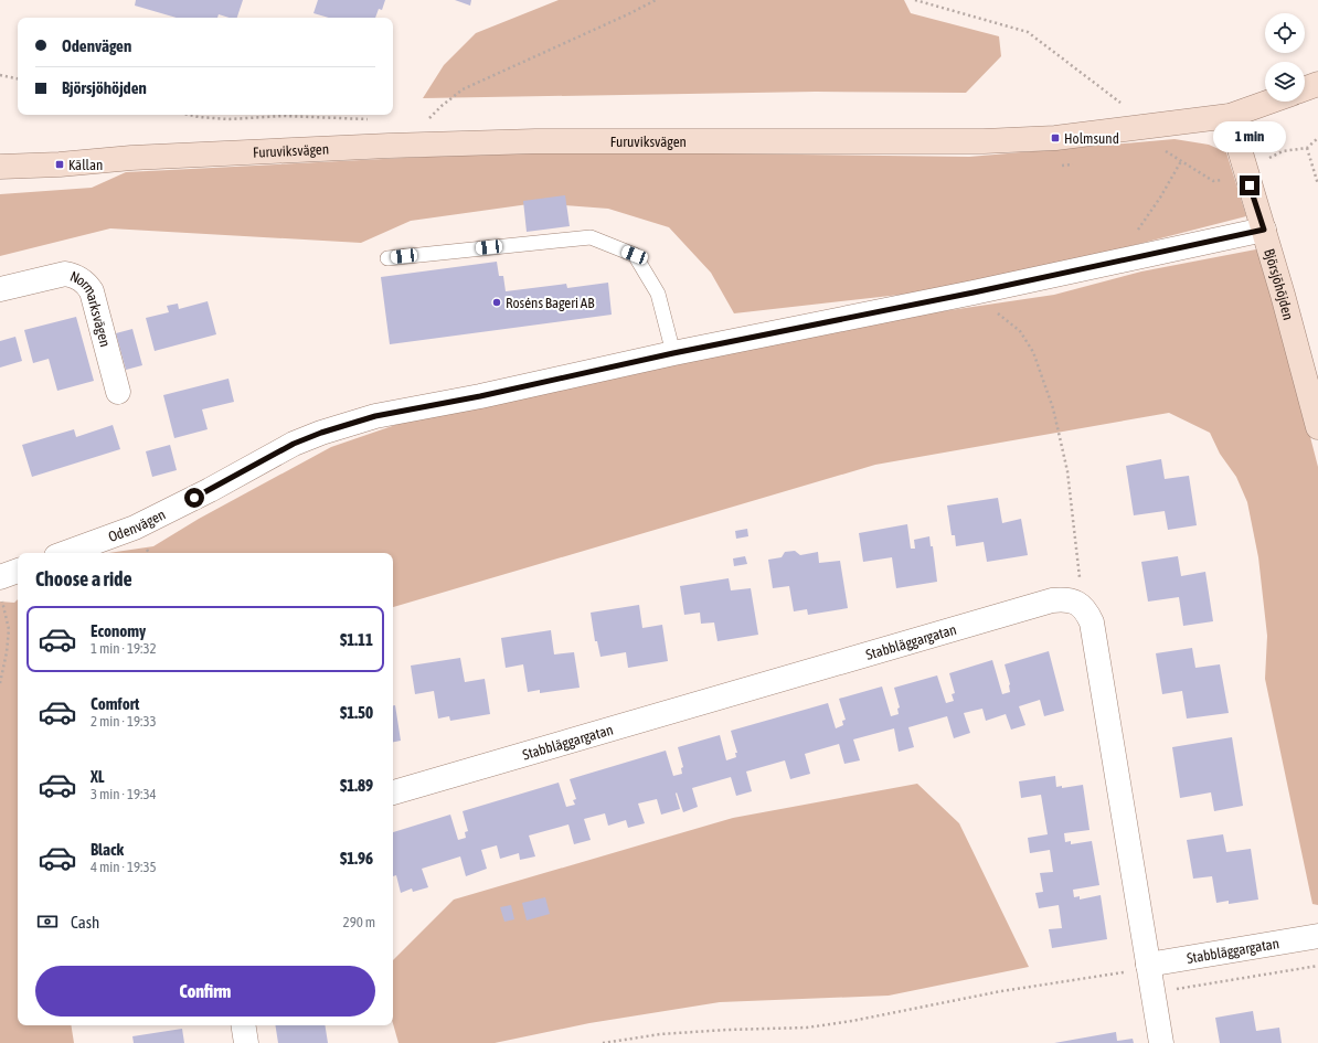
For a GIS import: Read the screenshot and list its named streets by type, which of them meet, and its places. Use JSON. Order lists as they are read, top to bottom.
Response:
{
  "streets": {
    "main road": ["Furuviksvägen", "Björsjöhöjden"],
    "street": ["Normarksvägen", "Odenvägen", "Stabbläggargatan"]
  },
  "crossings": [
    ["Furuviksvägen", "Björsjöhöjden"],
    ["Björsjöhöjden", "Odenvägen"]
  ],
  "places": {
    "transit": ["Holmsund", "Källan"],
    "other": ["Roséns Bageri AB"]
  },
  "page": {
    "banner": ["Odenvägen", "Björsjöhöjden"],
    "bubble": "1 min",
    "heading": "Choose a ride",
    "list": [
      {
        "name": "Economy",
        "note": "1 min · 19:32",
        "value": "$1.11"
      },
      {
        "name": "Comfort",
        "note": "2 min · 19:33",
        "value": "$1.50"
      },
      {
        "name": "XL",
        "note": "3 min · 19:34",
        "value": "$1.89"
      },
      {
        "name": "Black",
        "note": "4 min · 19:35",
        "value": "$1.96"
      }
    ],
    "pay": ["Cash", "290 m"],
    "buttons": "Confirm"
  }
}
